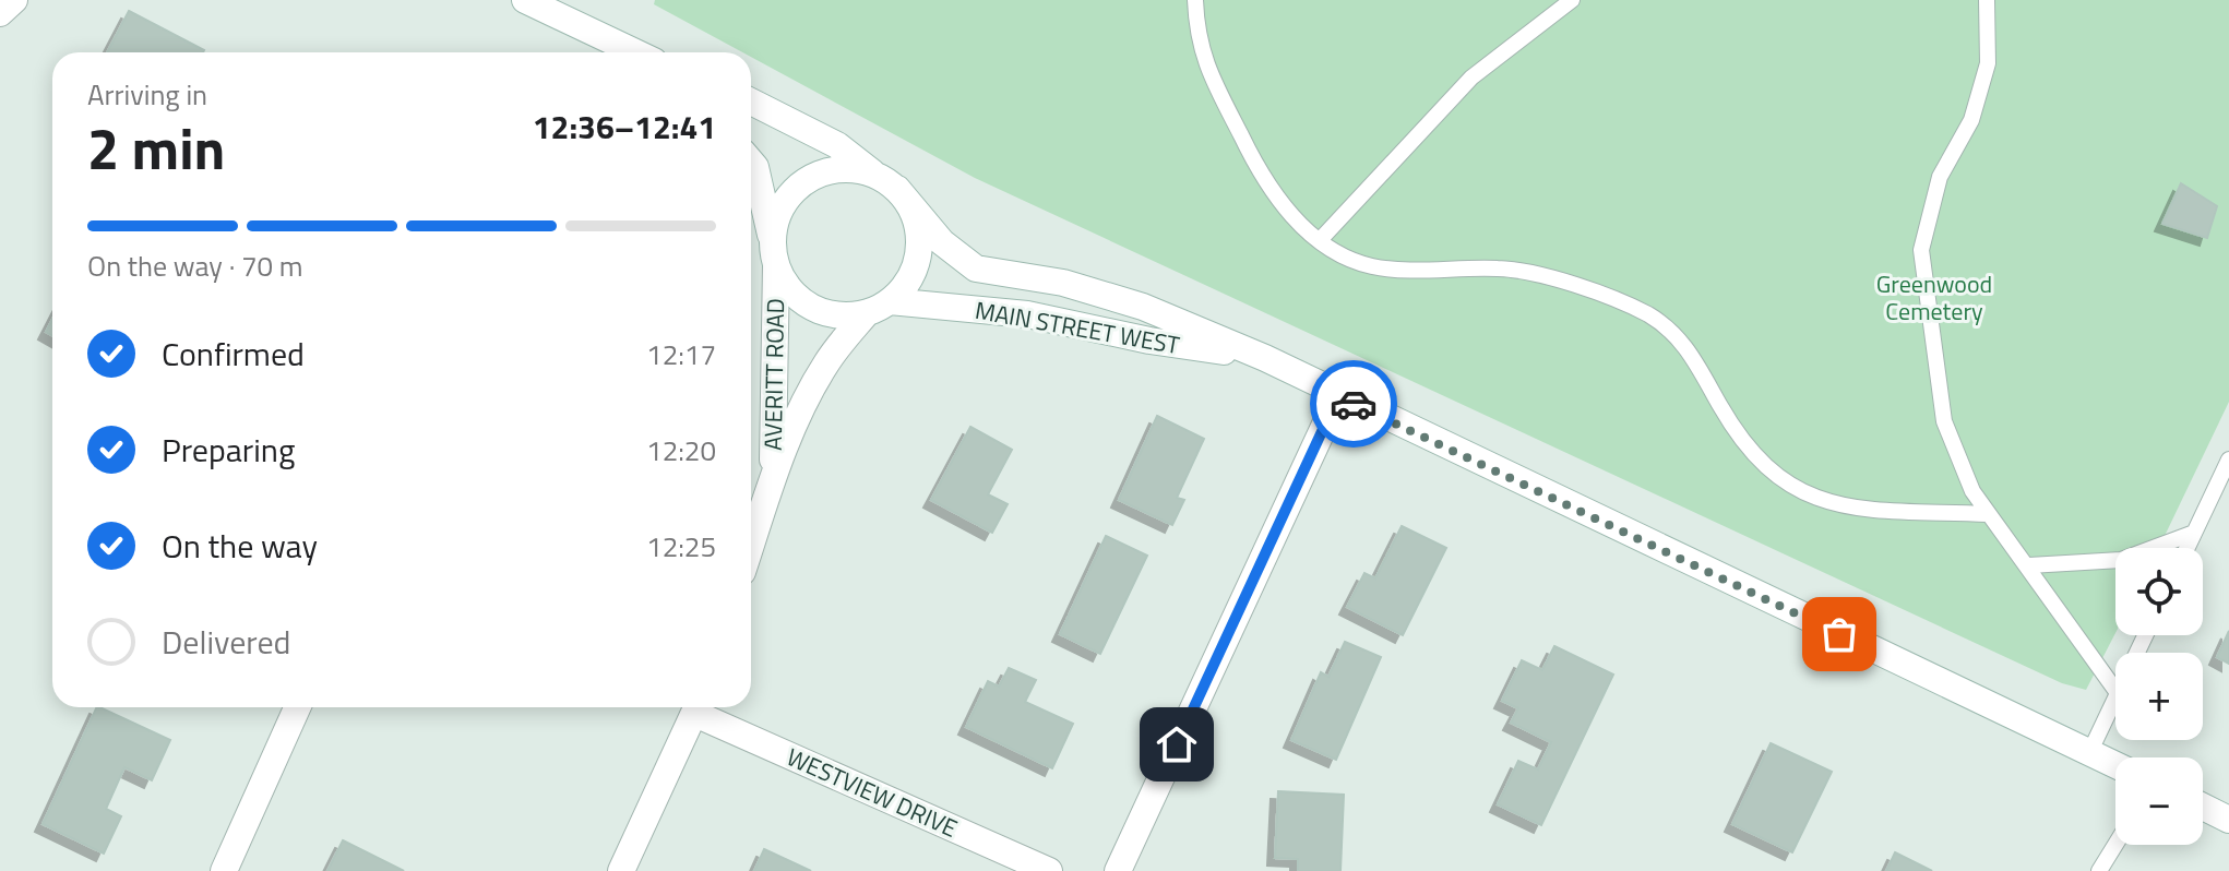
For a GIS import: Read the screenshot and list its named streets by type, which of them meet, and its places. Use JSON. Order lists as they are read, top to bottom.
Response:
{
  "streets": {
    "main road": ["MAIN STREET WEST", "AVERITT ROAD", "WESTVIEW DRIVE"]
  },
  "crossings": [
    ["MAIN STREET WEST", "AVERITT ROAD"]
  ],
  "parks": ["Greenwood Cemetery"],
  "page": {
    "heading": ["2 min", "Arriving in", "12:36–12:41"],
    "bar": "On the way · 70 m",
    "list": [
      ["Confirmed", "12:17"],
      ["Preparing", "12:20"],
      ["On the way", "12:25"],
      "Delivered"
    ],
    "map_buttons": ["+", "−"]
  }
}
